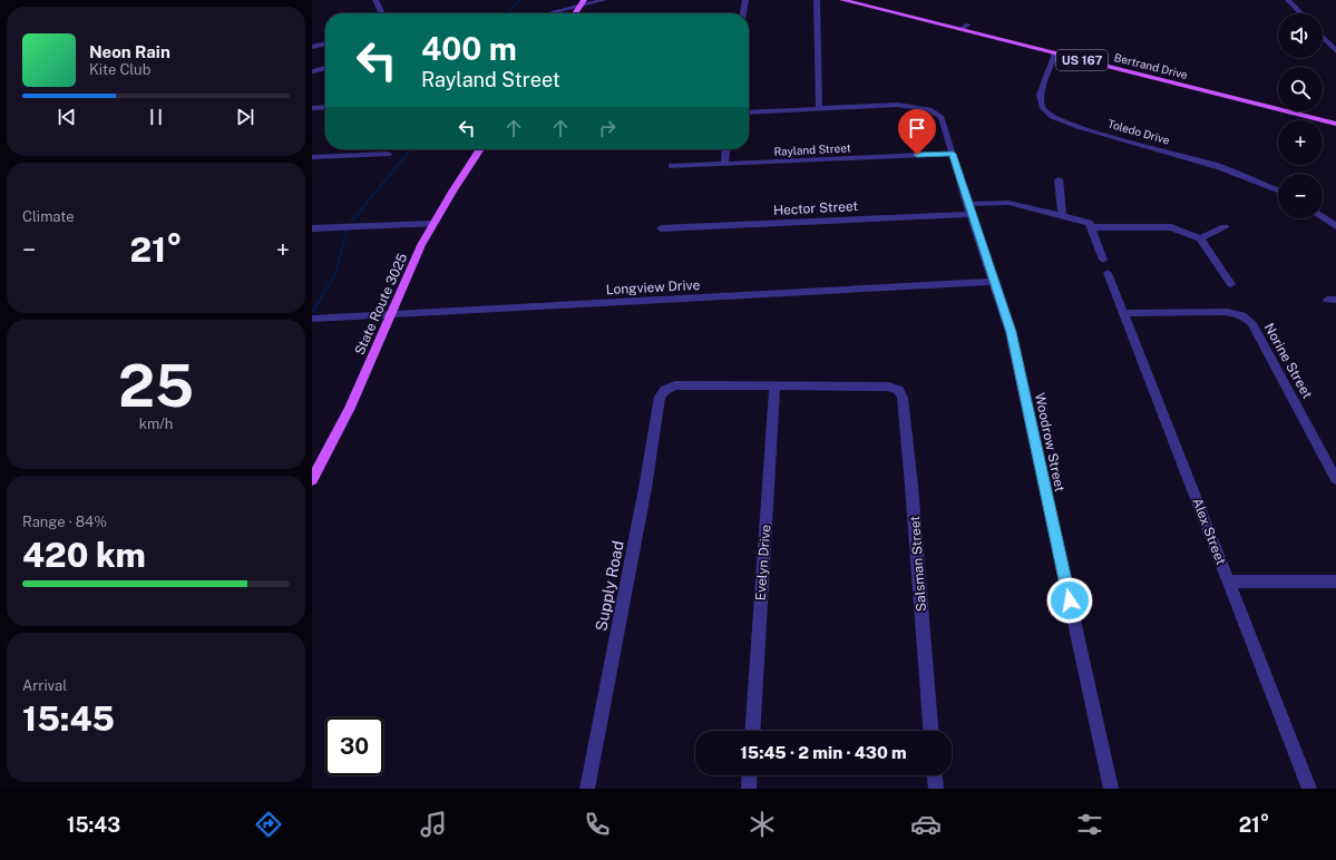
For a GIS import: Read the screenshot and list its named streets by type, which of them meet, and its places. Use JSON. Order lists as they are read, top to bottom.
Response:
{
  "streets": {
    "main road": ["US 167", "Bertrand Drive", "State Route 3025"],
    "street": [
      "Toledo Drive",
      "Rayland Street",
      "Hector Street",
      "Longview Drive",
      "Norine Street",
      "Woodrow Street",
      "Alex Street",
      "Evelyn Drive",
      "Salsman Street",
      "Supply Road"
    ]
  },
  "crossings": [
    ["Bertrand Drive", "Toledo Drive"],
    ["Rayland Street", "Woodrow Street"],
    ["Hector Street", "Woodrow Street"],
    ["Longview Drive", "State Route 3025"],
    ["Longview Drive", "Woodrow Street"],
    ["Norine Street", "Alex Street"],
    ["Evelyn Drive", "Salsman Street"],
    ["Evelyn Drive", "Supply Road"],
    ["Salsman Street", "Supply Road"]
  ],
  "page": {
    "map_buttons": ["+", "−"],
    "turn": ["400 m", "Rayland Street"],
    "song": ["Neon Rain", "Kite Club"],
    "tile": [
      "Climate",
      ["25", "km/h"],
      ["Range · 84%", "420 km"],
      ["Arrival", "15:45"]
    ],
    "heat": ["−", "21°", "+"],
    "limit": "30",
    "trip": "15:45 · 2 min · 430 m",
    "tabs": ["15:43", "21°"]
  }
}
